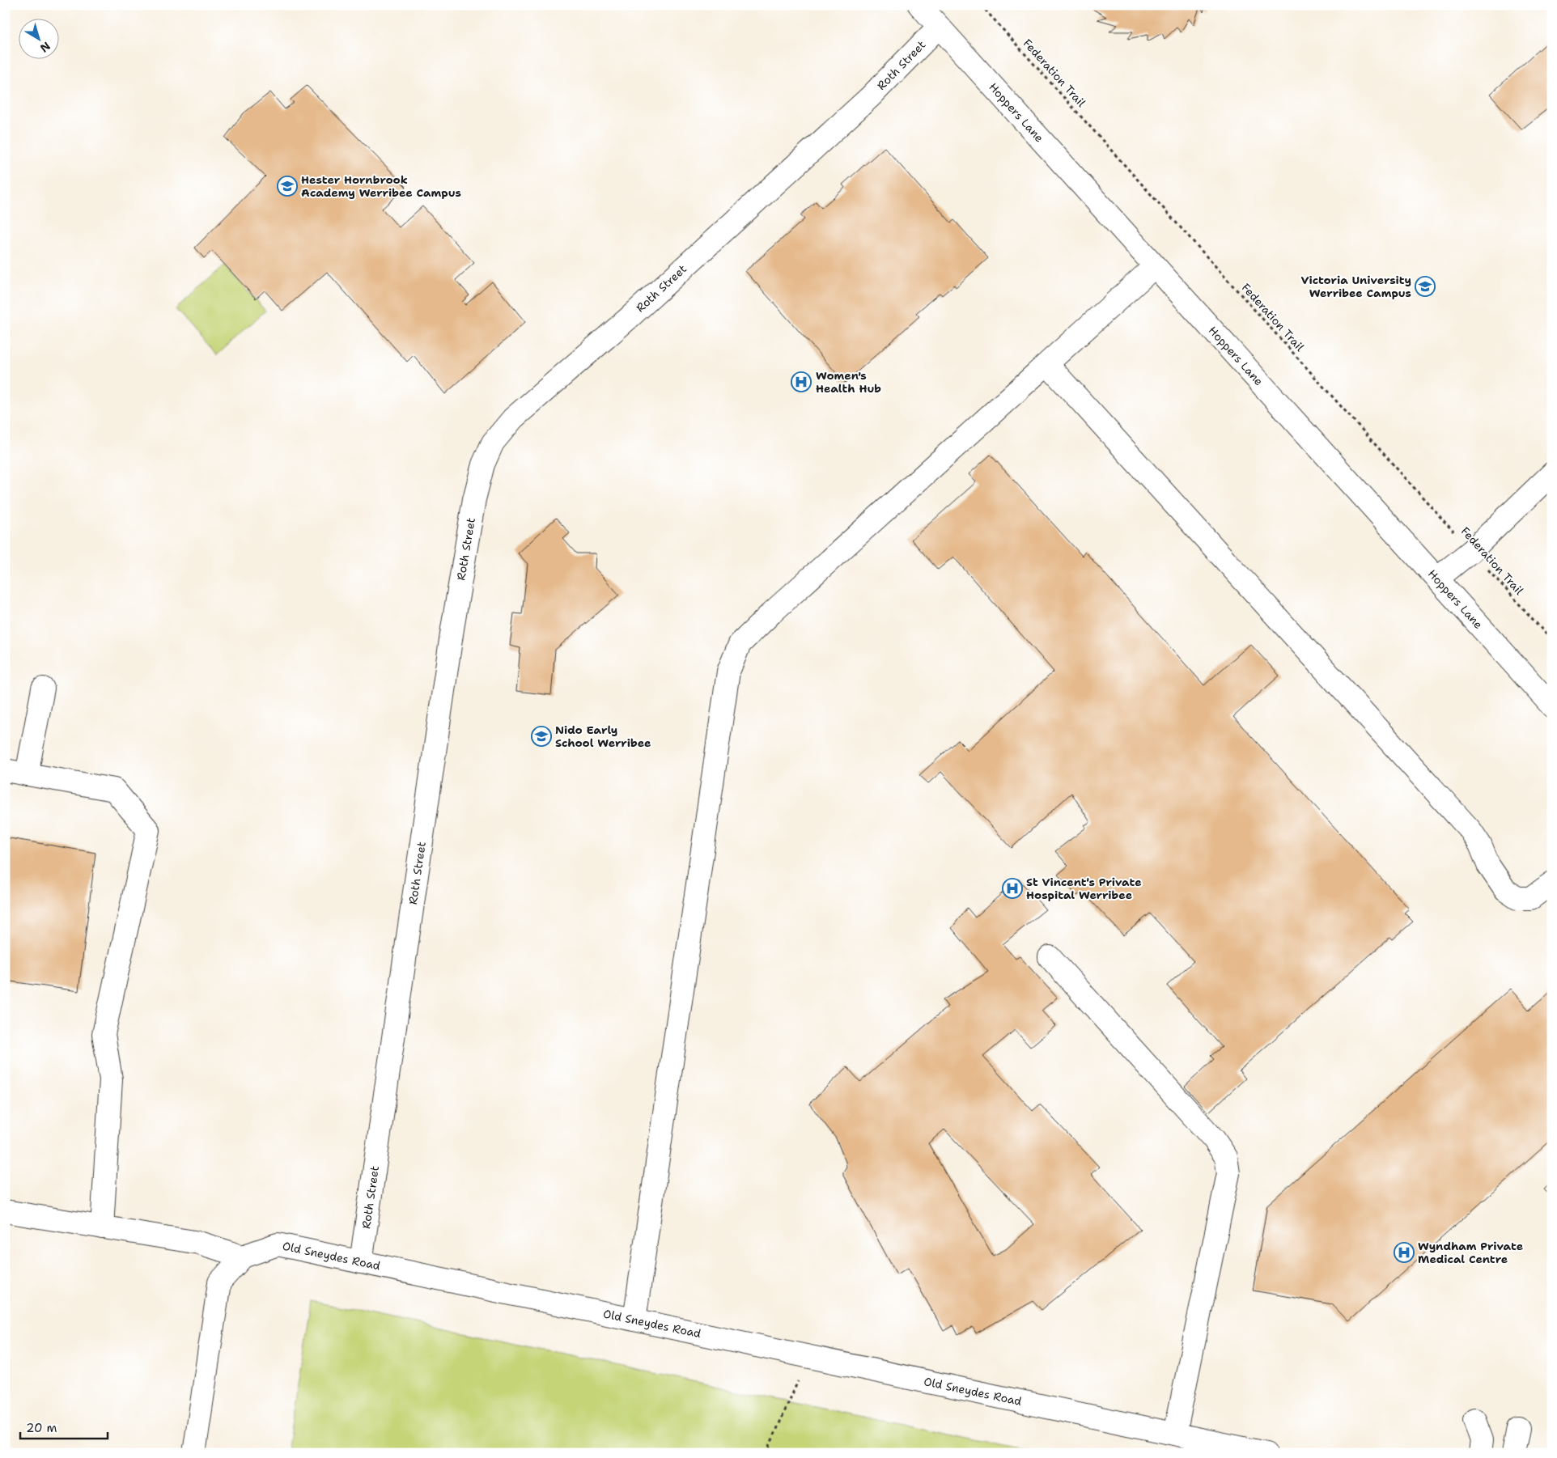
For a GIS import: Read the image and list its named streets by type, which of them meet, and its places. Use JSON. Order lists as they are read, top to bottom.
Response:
{
  "streets": {
    "street": ["Roth Street", "Hoppers Lane", "Old Sneydes Road"],
    "path": ["Federation Trail"]
  },
  "crossings": [
    ["Roth Street", "Hoppers Lane"],
    ["Roth Street", "Old Sneydes Road"]
  ],
  "places": {
    "school or university": ["Hester Hornbrook Academy Werribee Campus", "Victoria University Werribee Campus", "Nido Early School Werribee"],
    "hospital": ["Women's Health Hub", "St Vincent's Private Hospital Werribee", "Wyndham Private Medical Centre"]
  },
  "scale_bar": "20 m",
  "north": "bottom right"
}
